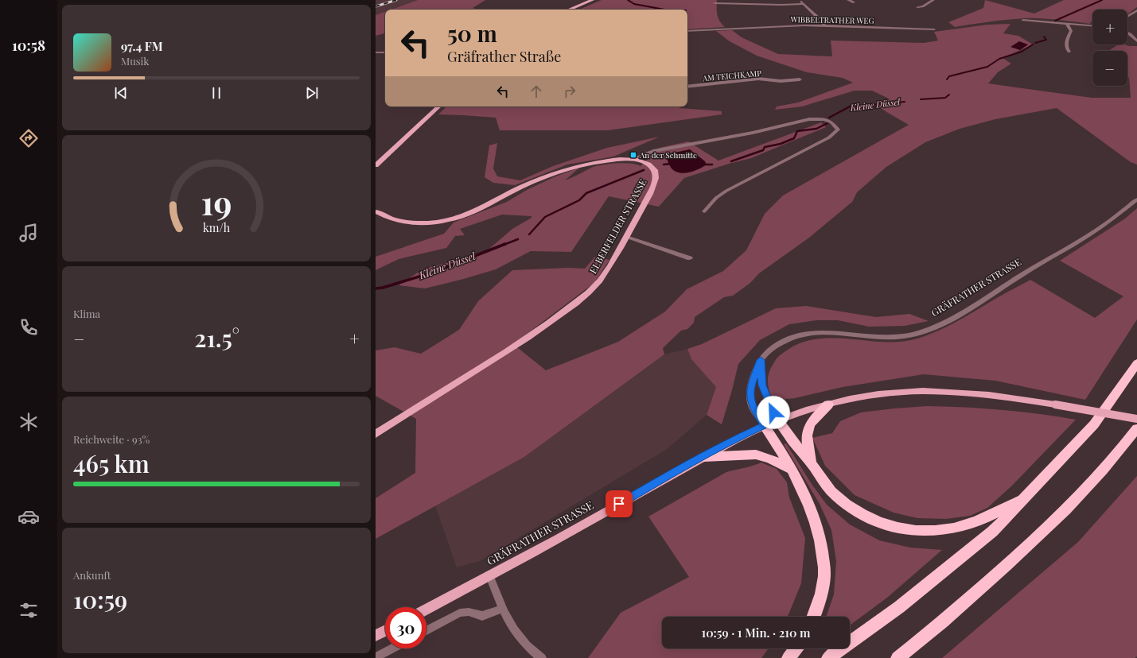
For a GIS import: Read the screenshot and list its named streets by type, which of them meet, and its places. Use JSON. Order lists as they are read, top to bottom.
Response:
{
  "streets": {
    "main road": ["ELBERFELDER STRASSE", "GRÄFRATHER STRASSE"],
    "street": ["WIBBELTRATHER WEG", "AM TEICHKAMP"]
  },
  "water": ["Kleine Düssel"],
  "places": {
    "transit": ["An der Schmitte"]
  },
  "page": {
    "tabs": "10:58",
    "map_buttons": ["+", "−"],
    "turn": ["50 m", "Gräfrather Straße"],
    "song": ["97.4 FM", "Musik"],
    "tile": [
      "Klima",
      ["Reichweite · 93%", "465 km"],
      ["Ankunft", "10:59"]
    ],
    "heat": ["−", "21.5°", "+"],
    "limit": "30",
    "trip": "10:59 · 1 Min. · 210 m",
    "gauge": ["19", "km/h"]
  }
}
